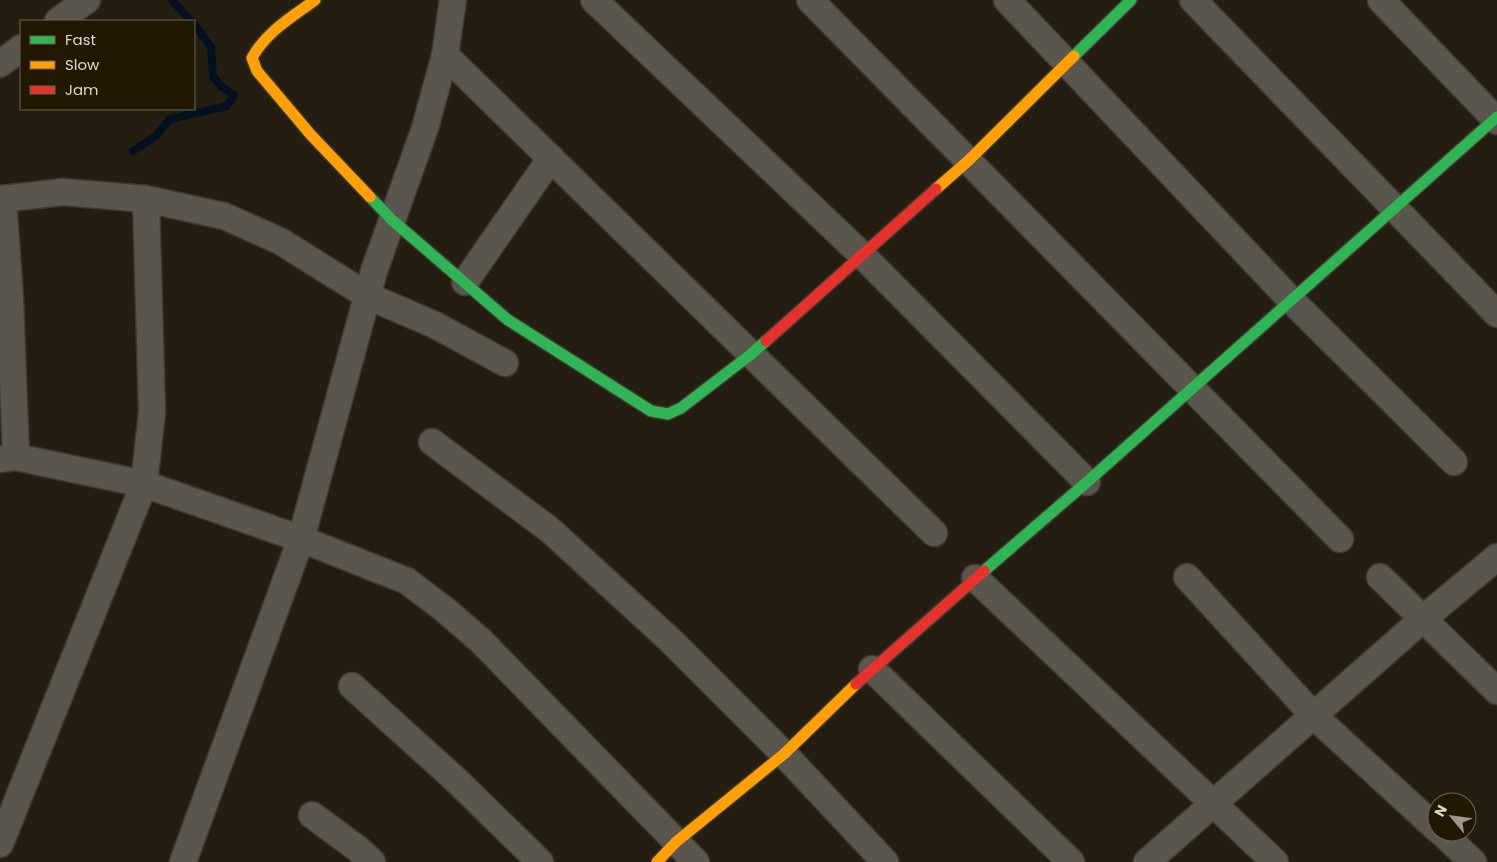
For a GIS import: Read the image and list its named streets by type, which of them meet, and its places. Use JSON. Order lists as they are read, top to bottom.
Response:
{
  "legend": ["Fast", "Slow", "Jam"],
  "north": "top left"
}
